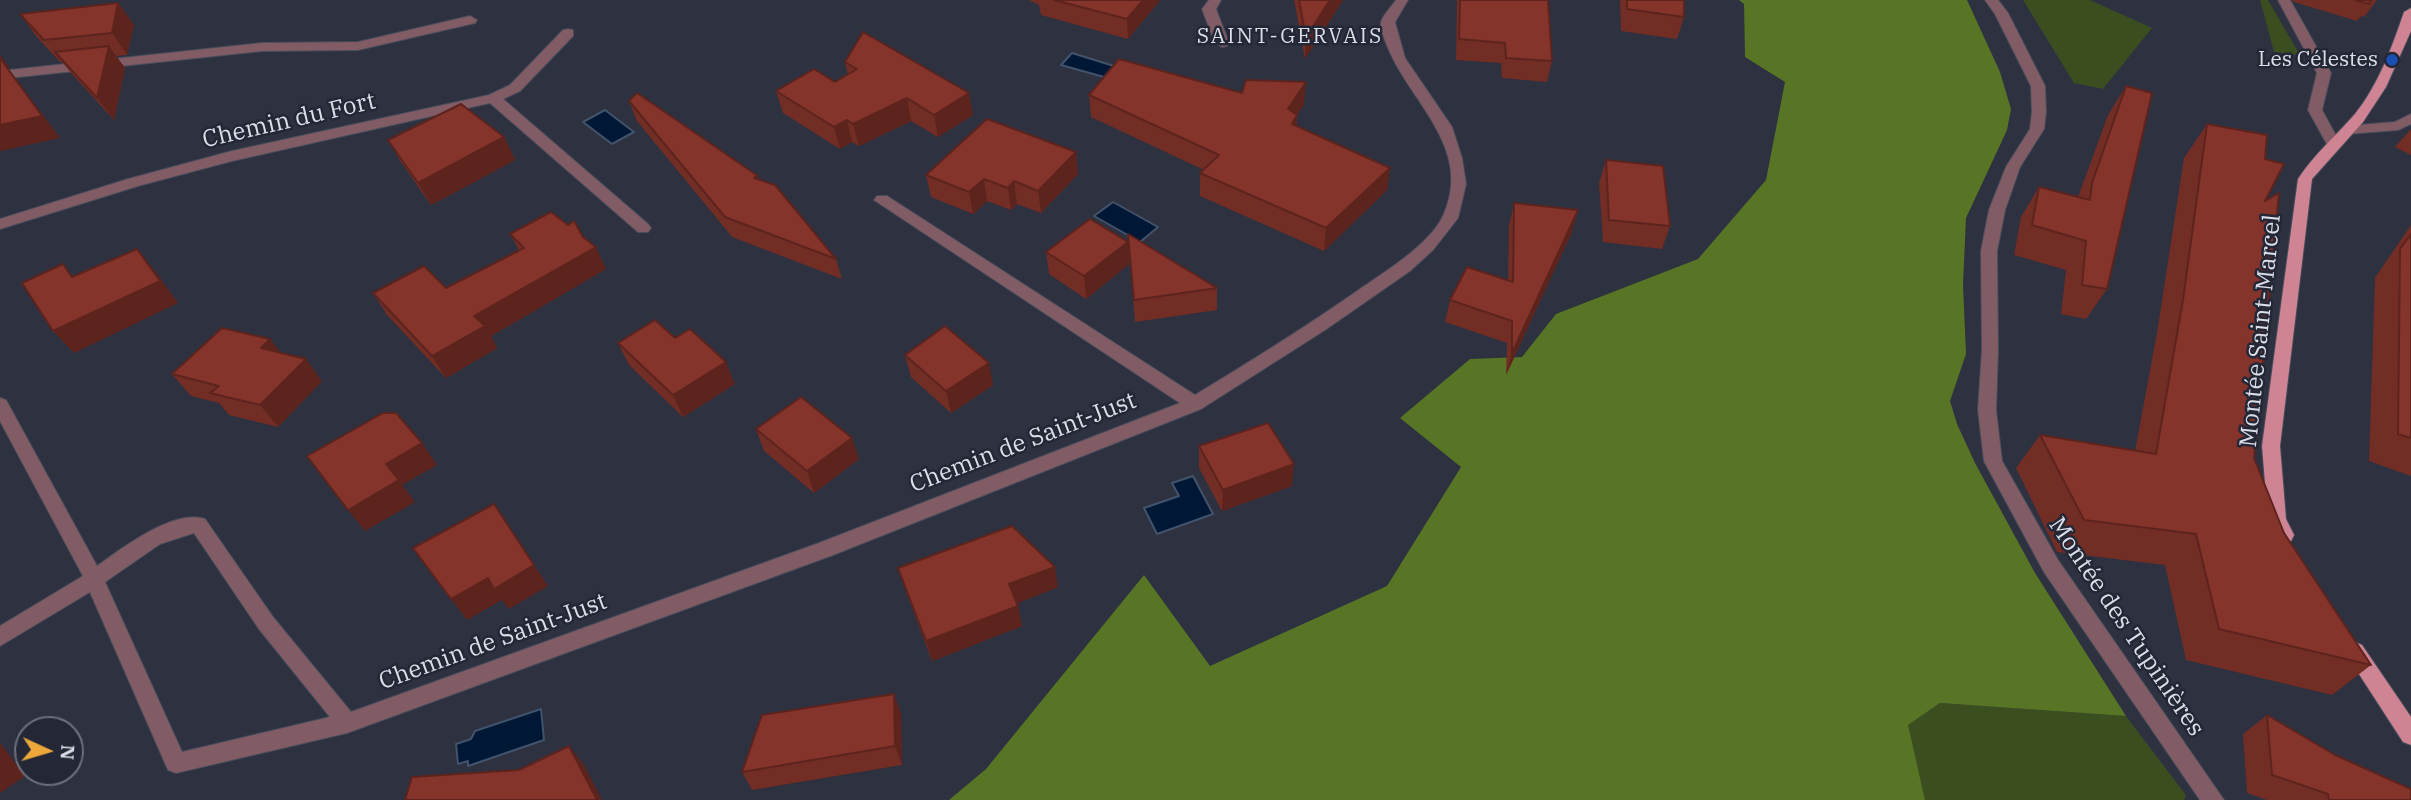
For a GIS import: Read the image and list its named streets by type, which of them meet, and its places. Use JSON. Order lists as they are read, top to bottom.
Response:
{
  "streets": {
    "main road": ["Montée Saint-Marcel"],
    "street": ["Chemin du Fort", "Chemin de Saint-Just", "Montée des Tupinières"]
  },
  "districts": ["SAINT-GERVAIS"],
  "places": ["Les Célestes"],
  "north": "right"
}
